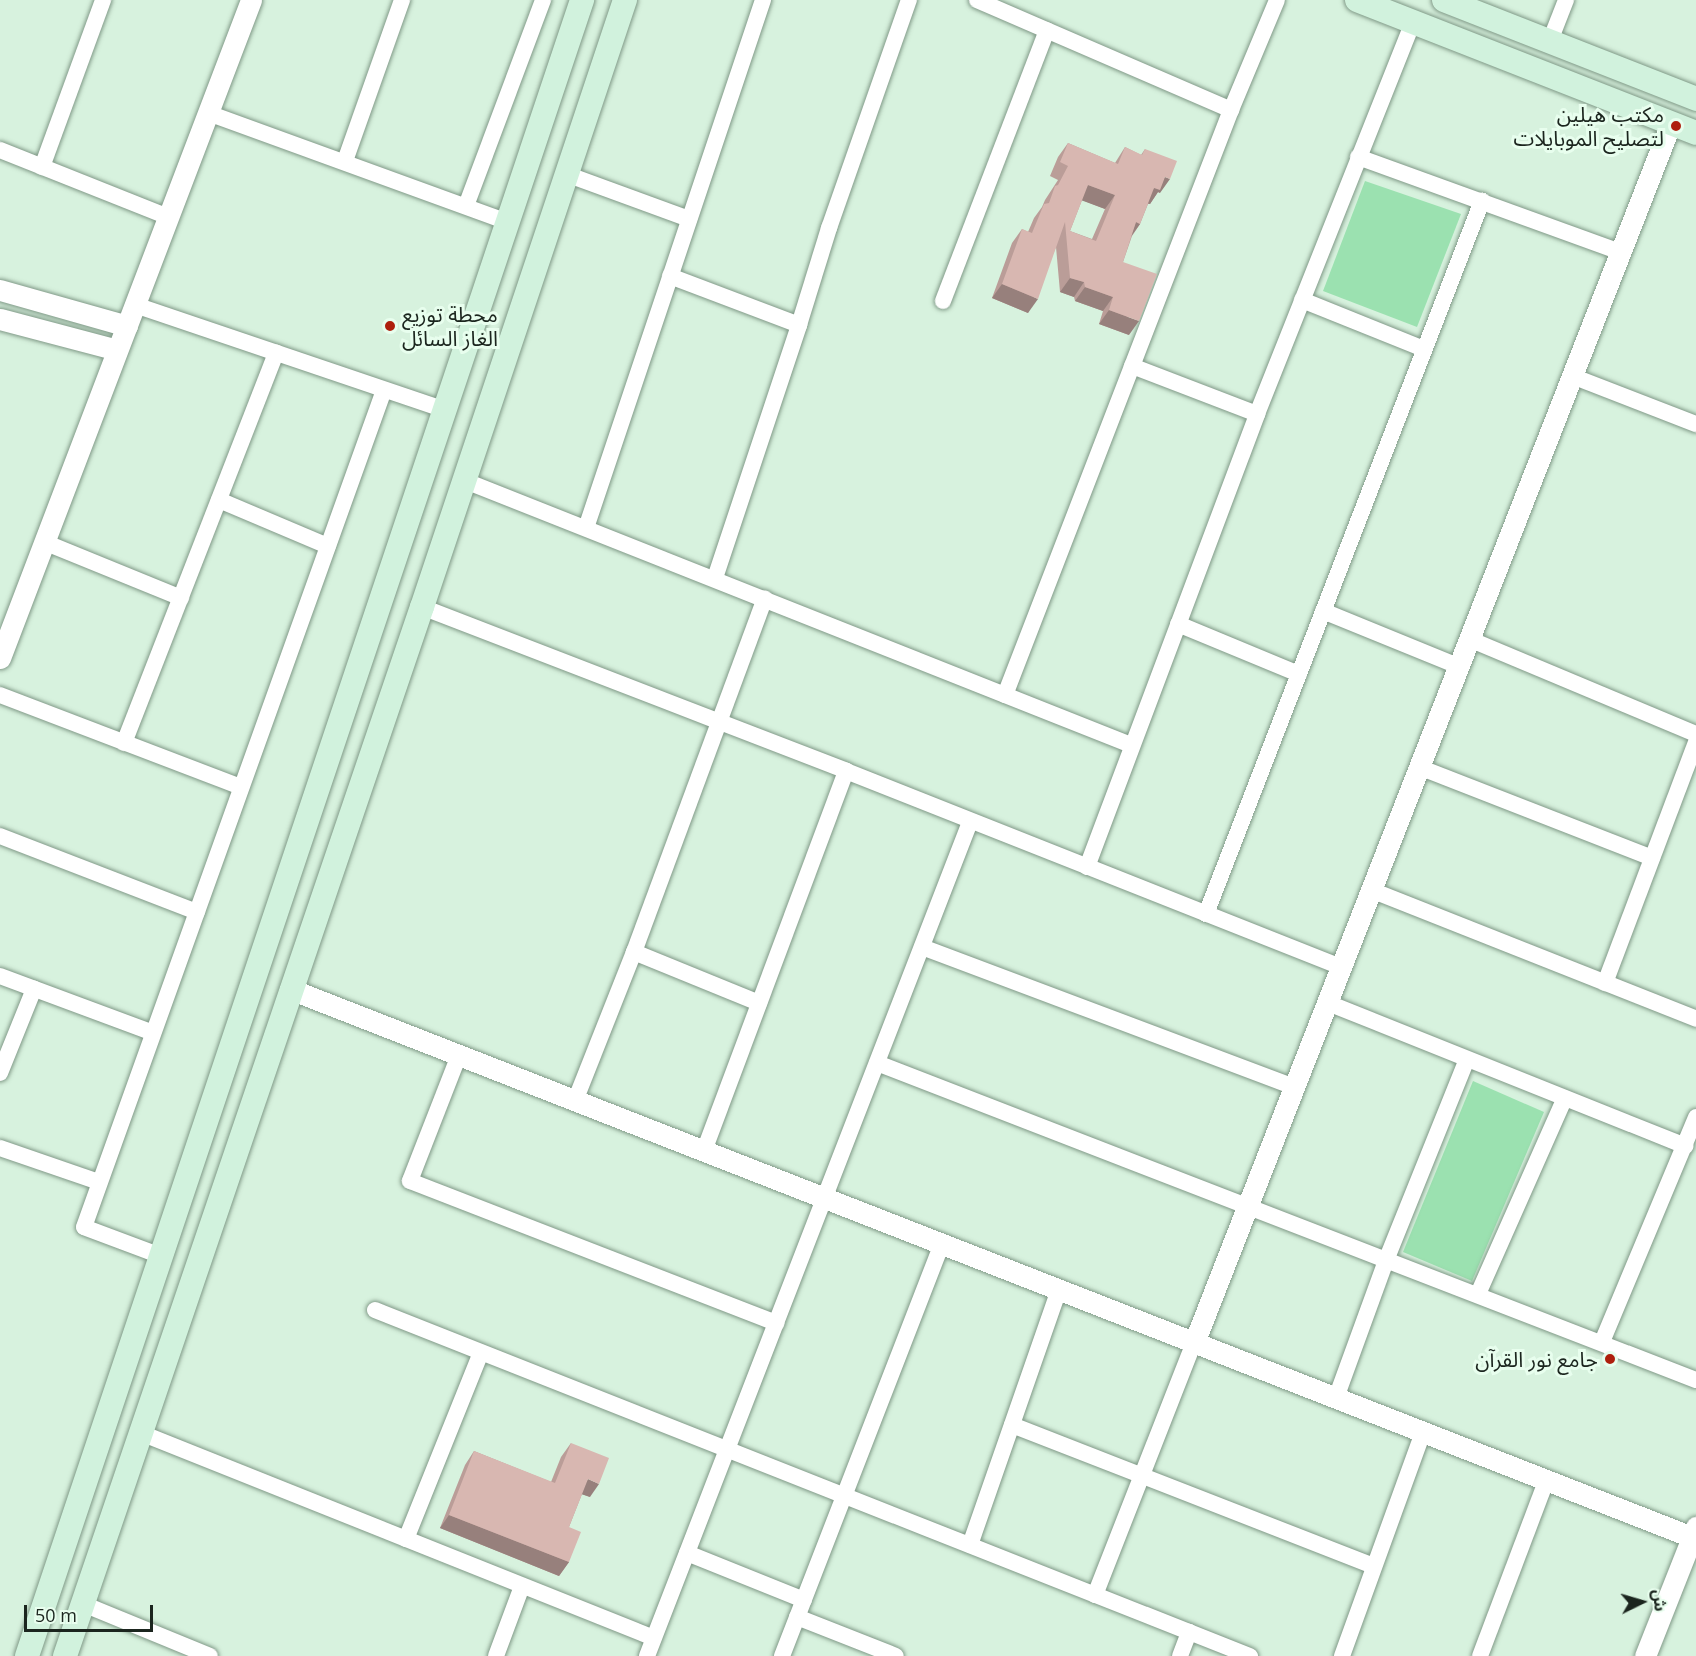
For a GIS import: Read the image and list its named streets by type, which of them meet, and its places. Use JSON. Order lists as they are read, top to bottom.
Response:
{
  "places": ["مكتب هيلين لتصليح الموبايلات", "محطة توزيع الغاز السائل", "جامع نور القرآن"],
  "scale_bar": "50 m",
  "north": "right"
}
